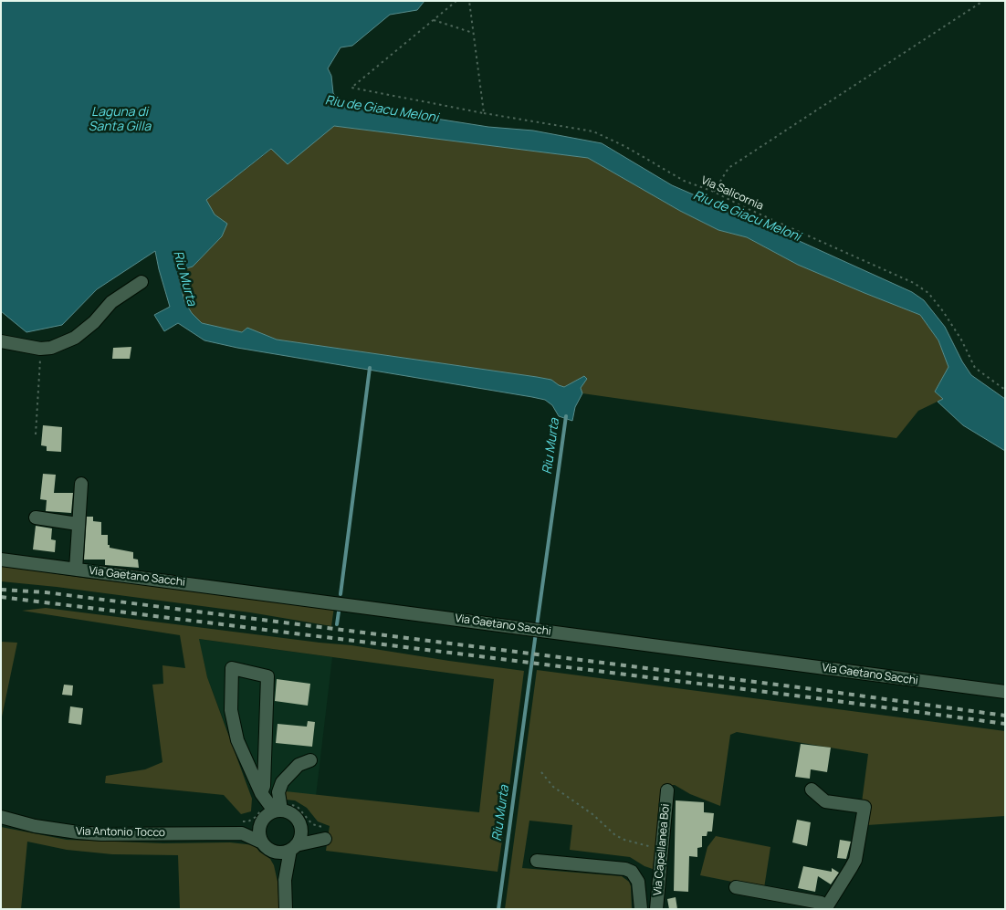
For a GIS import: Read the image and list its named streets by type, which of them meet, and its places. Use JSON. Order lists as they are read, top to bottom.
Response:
{
  "streets": {
    "street": ["Via Gaetano Sacchi", "Via Antonio Tocco", "Via Capellanea Boi"],
    "path": ["Via Salicornia"]
  },
  "water": ["Riu de Giacu Meloni", "Laguna di Santa Gilla", "Riu Murta"]
}
